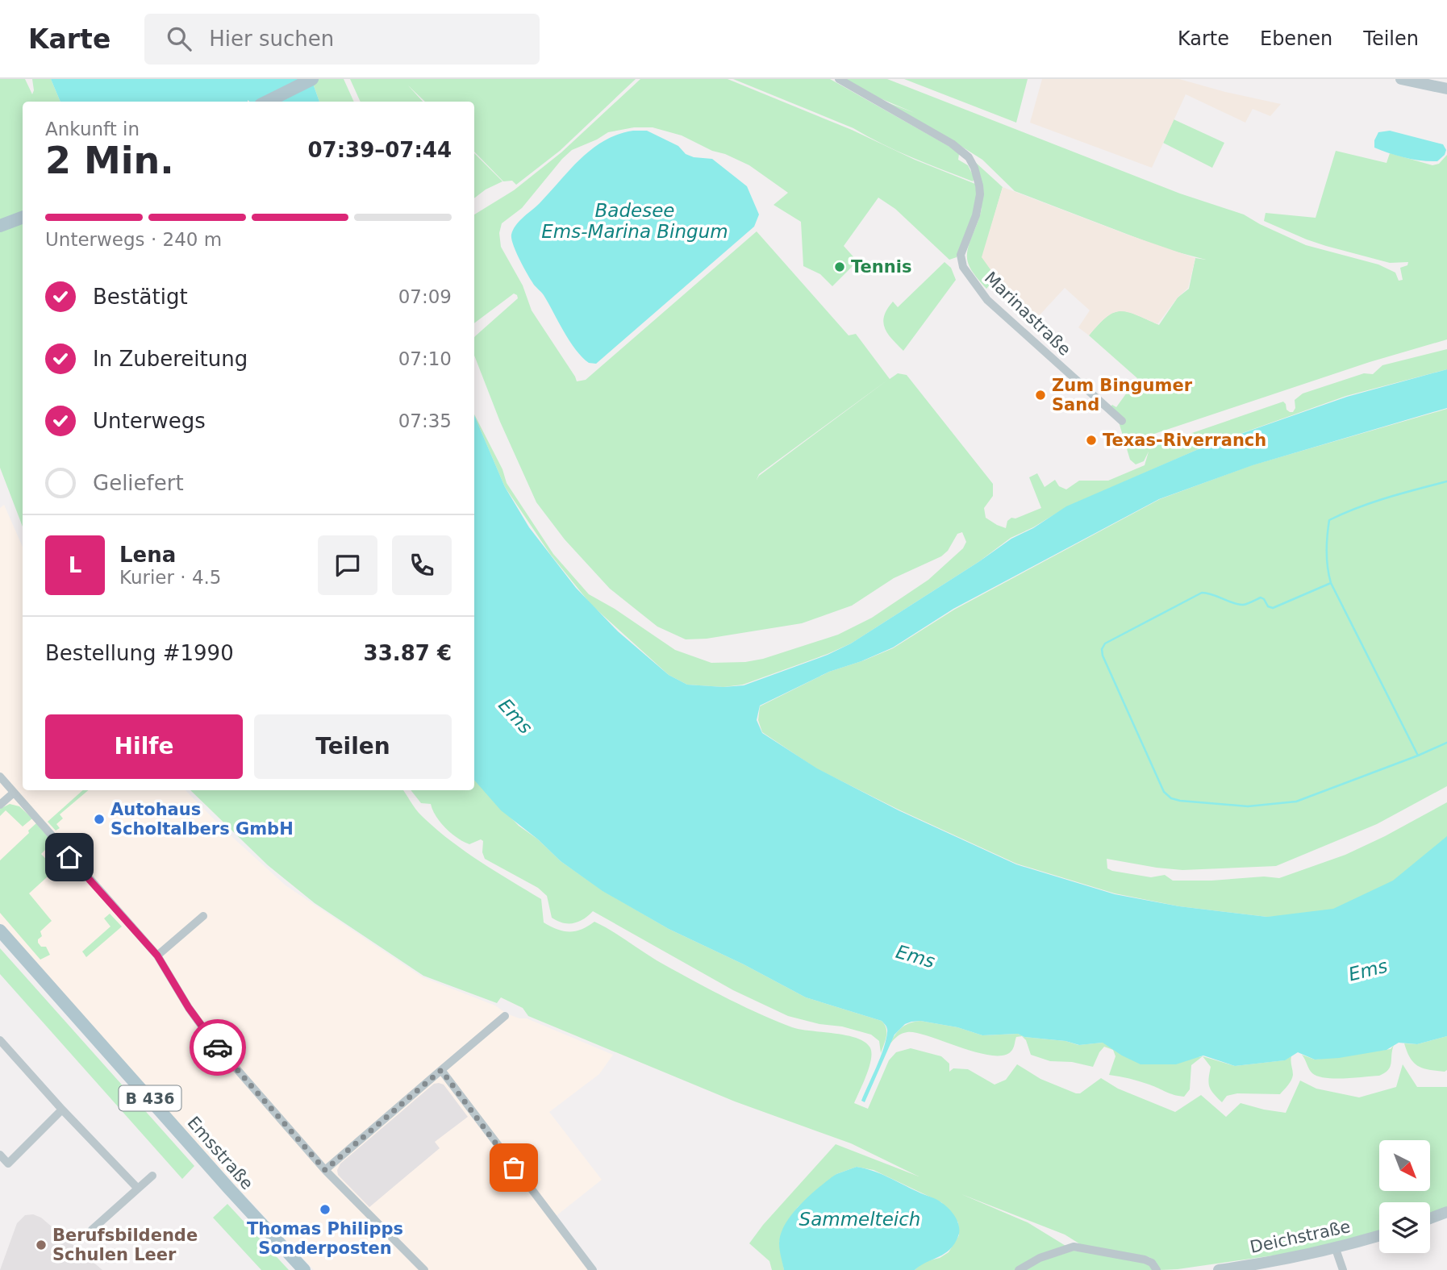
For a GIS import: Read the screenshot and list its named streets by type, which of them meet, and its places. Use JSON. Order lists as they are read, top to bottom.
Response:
{
  "streets": {
    "main road": ["B 436", "Emsstraße", "Deichstraße"],
    "street": ["Marinastraße"]
  },
  "water": ["Badesee Ems-Marina Bingum", "Ems", "Sammelteich"],
  "places": [
    "Tennis",
    "Zum Bingumer Sand",
    "Texas-Riverranch",
    "Autohaus Scholtalbers GmbH",
    "Thomas Philipps Sonderposten",
    "Berufsbildende Schulen Leer"
  ],
  "north": "bottom right",
  "page": {
    "header": "Karte",
    "search": "Hier suchen",
    "nav": ["Karte", "Ebenen", "Teilen"],
    "heading": ["2 Min.", "Ankunft in", "07:39–07:44"],
    "panel": [
      "Lena",
      "Kurier · 4.5",
      "Bestellung #1990",
      "33.87 €"
    ],
    "bar": "Unterwegs · 240 m",
    "list": [
      ["Bestätigt", "07:09"],
      ["In Zubereitung", "07:10"],
      ["Unterwegs", "07:35"],
      "Geliefert"
    ],
    "round": "L",
    "buttons": ["Hilfe", "Teilen"]
  }
}
